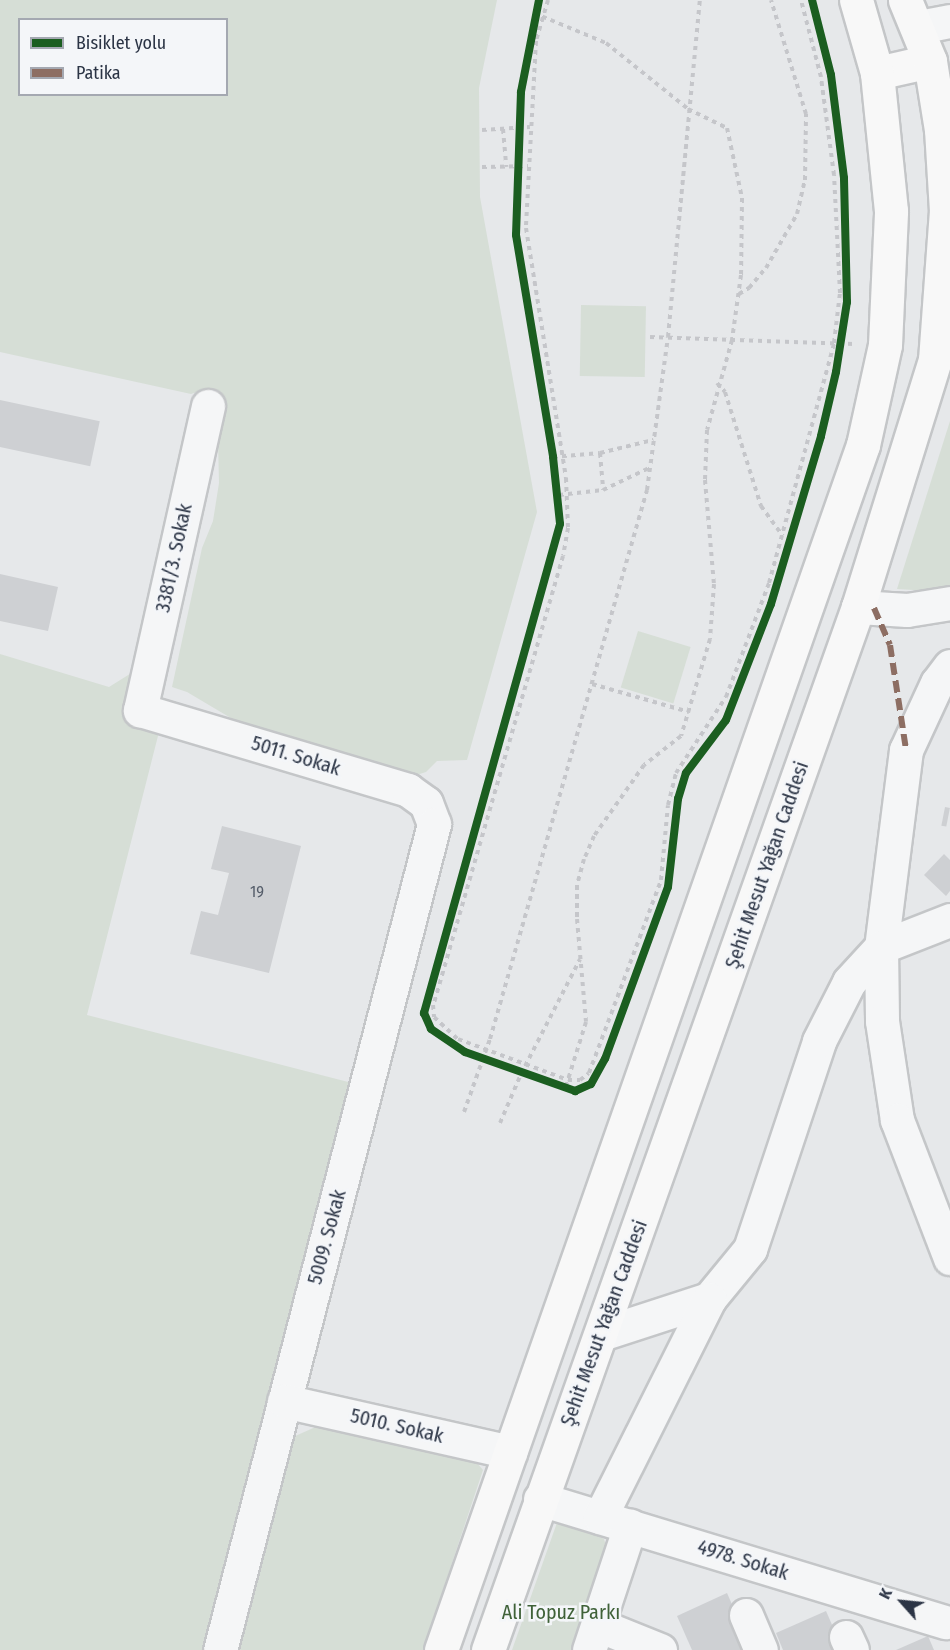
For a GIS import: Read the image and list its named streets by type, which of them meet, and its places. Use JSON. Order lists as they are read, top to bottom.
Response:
{
  "streets": {
    "main road": ["Şehit Mesut Yağan Caddesi"],
    "street": [
      "3381/3. Sokak",
      "5011. Sokak",
      "5009. Sokak",
      "5010. Sokak",
      "4978. Sokak"
    ]
  },
  "crossings": [
    ["3381/3. Sokak", "5011. Sokak"],
    ["5011. Sokak", "5009. Sokak"],
    ["Şehit Mesut Yağan Caddesi", "4978. Sokak"],
    ["5009. Sokak", "5010. Sokak"]
  ],
  "parks": ["Ali Topuz Parkı"],
  "house_numbers": ["19"],
  "legend": ["Bisiklet yolu", "Patika"],
  "north": "top left"
}
